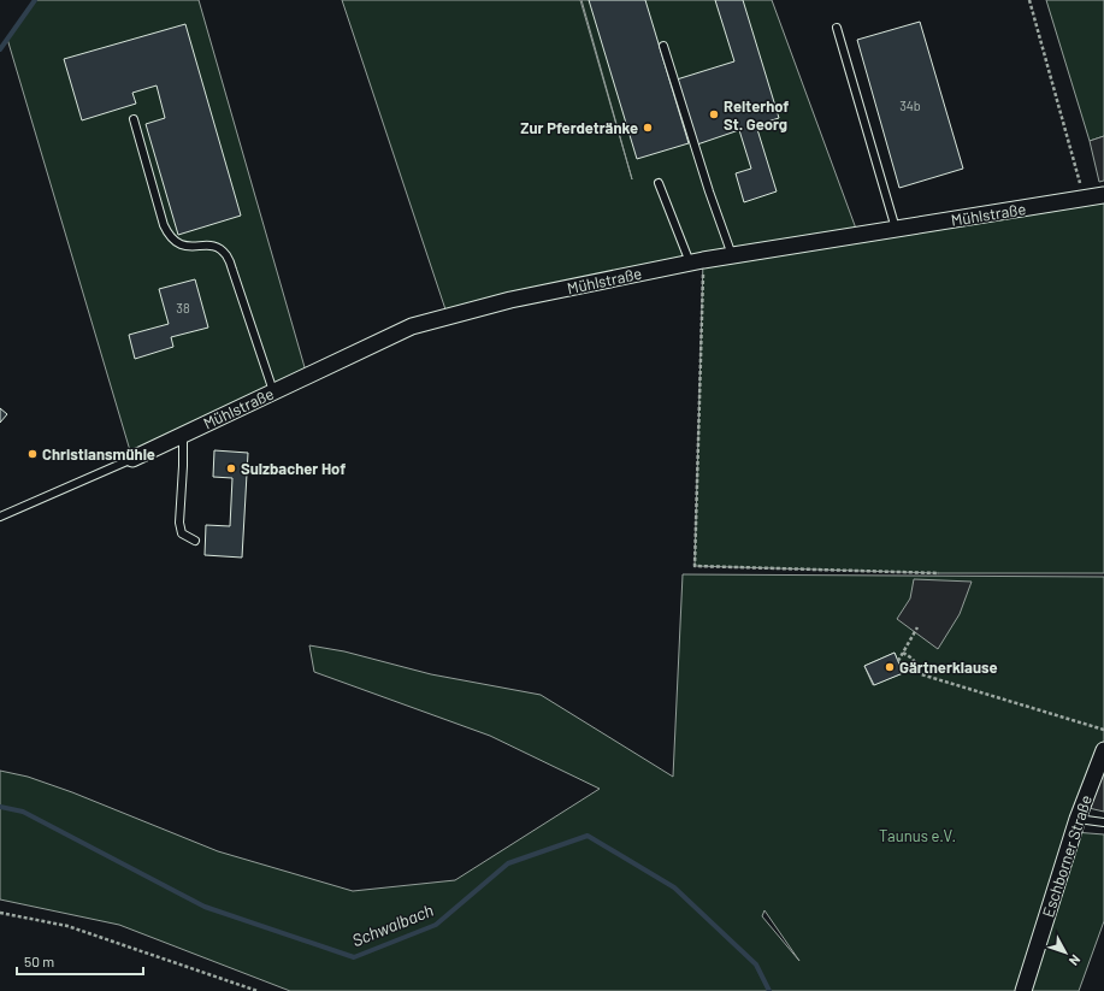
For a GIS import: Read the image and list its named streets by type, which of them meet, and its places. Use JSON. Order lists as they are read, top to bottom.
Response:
{
  "streets": {
    "street": ["Mühlstraße", "Eschborner Straße"]
  },
  "water": ["Schwalbach"],
  "parks": ["Taunus e.V."],
  "places": [
    "Reiterhof St. Georg",
    "Zur Pferdetränke",
    "Christiansmühle",
    "Sulzbacher Hof",
    "Gärtnerklause"
  ],
  "house_numbers": ["34b", "38"],
  "scale_bar": "50 m",
  "north": "bottom right"
}
